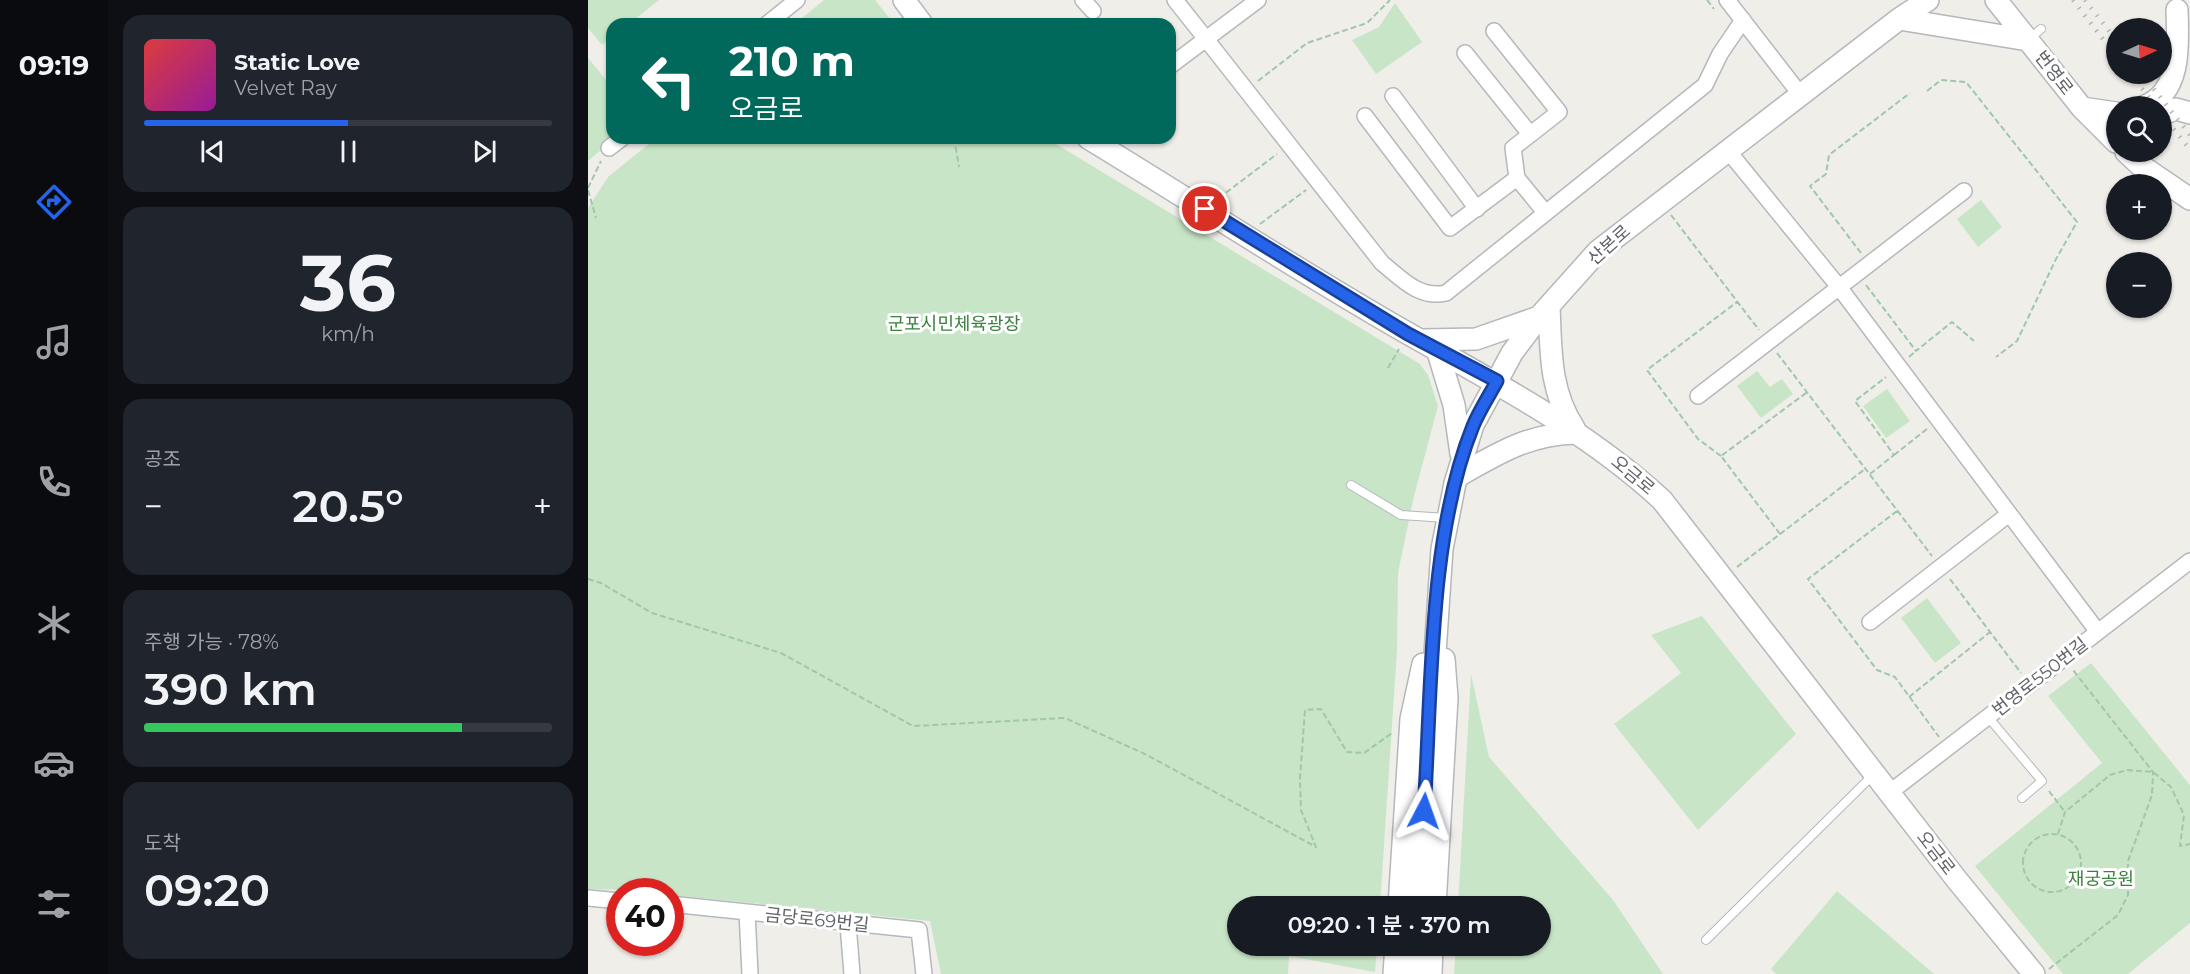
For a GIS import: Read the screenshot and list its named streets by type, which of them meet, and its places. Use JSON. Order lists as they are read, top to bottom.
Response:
{
  "streets": {
    "street": [
      "번영로",
      "산본로",
      "오금로",
      "번영로550번길",
      "금당로69번길"
    ]
  },
  "crossings": [
    ["산본로", "오금로"],
    ["오금로", "번영로550번길"]
  ],
  "parks": ["군포시민체육광장", "재궁공원"],
  "north": "right",
  "page": {
    "tabs": "09:19",
    "map_buttons": ["+", "−"],
    "turn": ["210 m", "오금로"],
    "song": ["Static Love", "Velvet Ray"],
    "tile": [
      ["36", "km/h"],
      "공조",
      ["주행 가능 · 78%", "390 km"],
      ["도착", "09:20"]
    ],
    "heat": ["−", "20.5°", "+"],
    "limit": "40",
    "trip": "09:20 · 1 분 · 370 m"
  }
}
